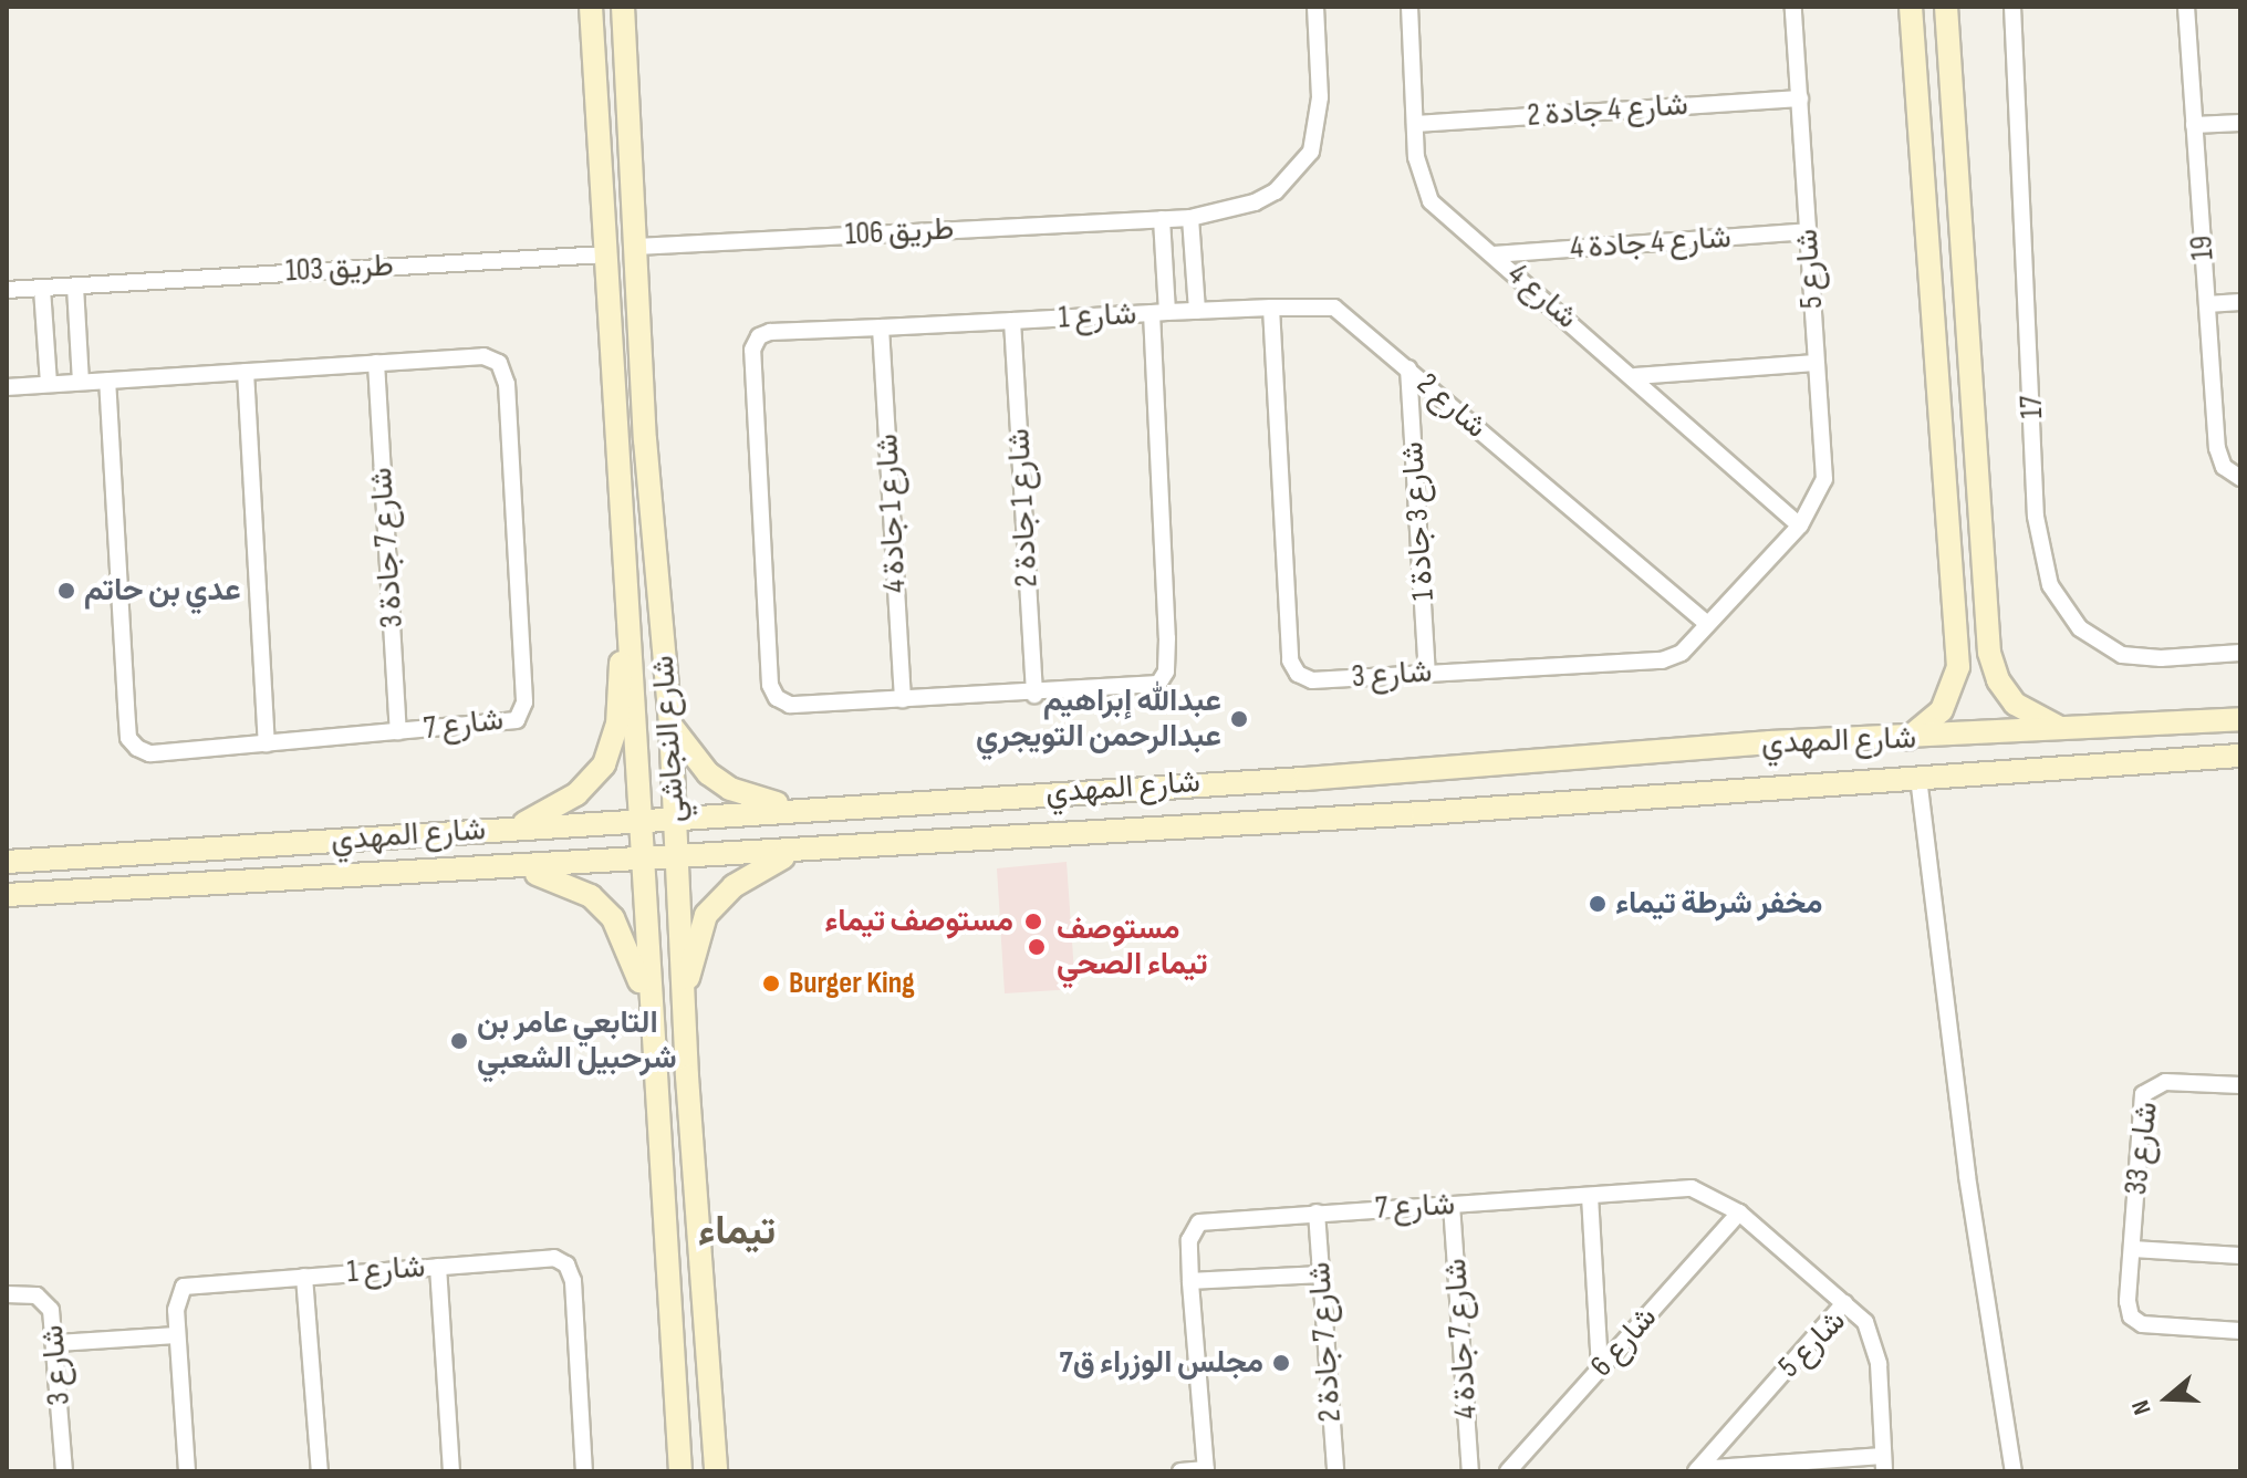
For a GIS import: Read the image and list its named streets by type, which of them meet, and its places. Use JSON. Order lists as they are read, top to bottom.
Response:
{
  "streets": {
    "main road": ["شارع النجاشي", "شارع المهدي"],
    "street": [
      "شارع 4 جادة 2",
      "طريق 106",
      "شارع 4 جادة 4",
      "19",
      "طريق 103",
      "شارع 5",
      "شارع 4",
      "شارع 1",
      "شارع 2",
      "17",
      "شارع 1 جادة 2",
      "شارع 1 جادة 4",
      "شارع 3 جادة 1",
      "شارع 7 جادة 3",
      "شارع 3",
      "شارع 7",
      "شارع 33",
      "شارع 7 جادة 4",
      "شارع 7 جادة 2",
      "شارع 6"
    ]
  },
  "crossings": [
    ["شارع 4 جادة 2", "شارع 5"],
    ["شارع 4 جادة 2", "شارع 4"],
    ["طريق 106", "شارع النجاشي"],
    ["شارع 4 جادة 4", "شارع 5"],
    ["شارع 4 جادة 4", "شارع 4"],
    ["طريق 103", "شارع النجاشي"],
    ["شارع 5", "شارع 4"],
    ["شارع 5", "شارع 3"],
    ["شارع 5", "شارع 7"],
    ["شارع 4", "شارع 3"],
    ["شارع 1", "شارع 2"],
    ["شارع 1", "شارع 1 جادة 2"],
    ["شارع 1", "شارع 1 جادة 4"],
    ["شارع 2", "شارع 3 جادة 1"],
    ["شارع 2", "شارع 3"],
    ["شارع 3 جادة 1", "شارع 3"],
    ["شارع 7 جادة 3", "شارع 7"],
    ["شارع 7", "شارع 7 جادة 4"],
    ["شارع 7", "شارع 7 جادة 2"],
    ["شارع 7", "شارع 6"],
    ["شارع النجاشي", "شارع المهدي"]
  ],
  "districts": ["تيماء"],
  "places": [
    "عدي بن حاتم",
    "عبدالله إبراهيم عبدالرحمن التويجري",
    "مخفر شرطة تيماء",
    "مستوصف تيماء",
    "مستوصف تيماء الصحي",
    "Burger King",
    "التابعي عامر بن شرحبيل الشعبي",
    "مجلس الوزراء ق7"
  ],
  "north": "left"
}
